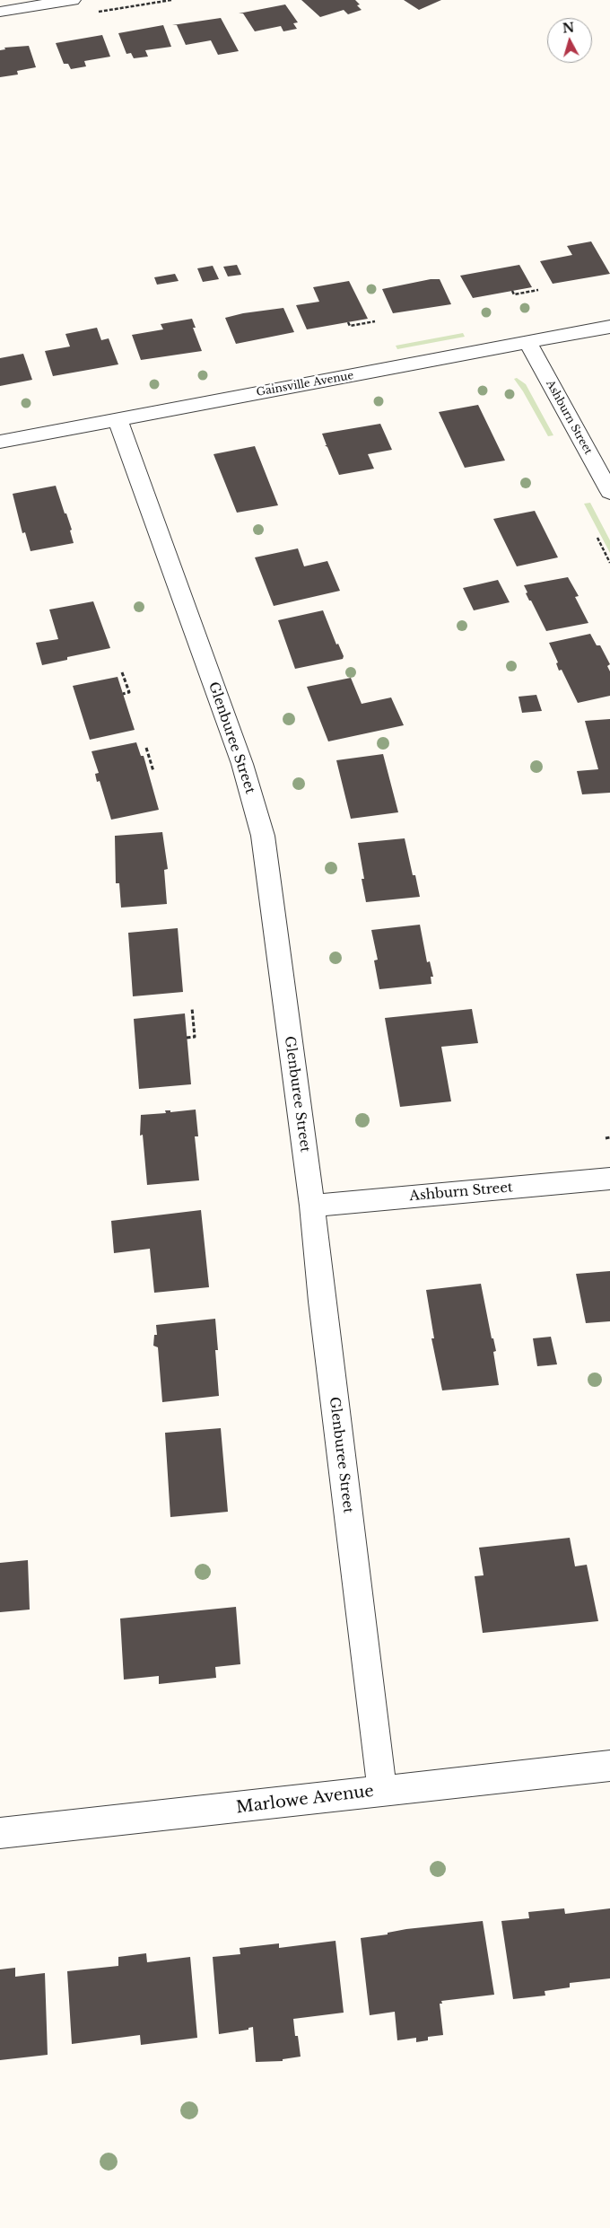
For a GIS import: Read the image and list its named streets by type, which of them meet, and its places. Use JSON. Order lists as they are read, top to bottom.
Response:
{
  "streets": {
    "street": [
      "Gainsville Avenue",
      "Ashburn Street",
      "Glenburee Street",
      "Marlowe Avenue"
    ]
  },
  "crossings": [
    ["Gainsville Avenue", "Ashburn Street"],
    ["Gainsville Avenue", "Glenburee Street"],
    ["Ashburn Street", "Glenburee Street"],
    ["Glenburee Street", "Marlowe Avenue"]
  ],
  "north": "top"
}
